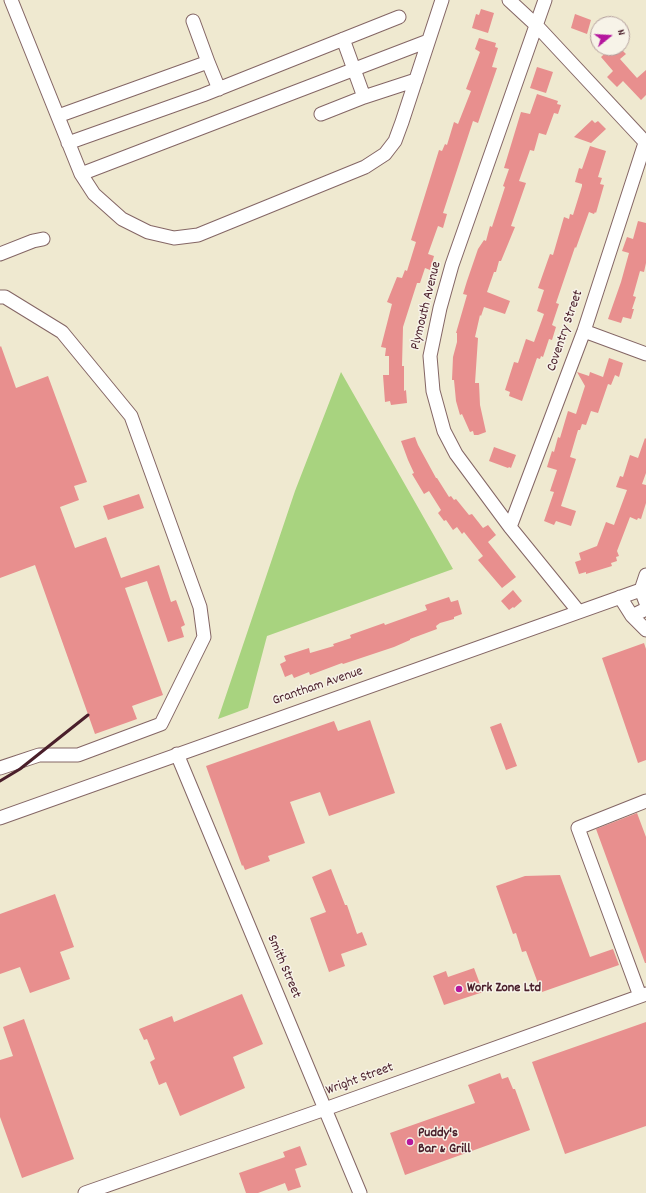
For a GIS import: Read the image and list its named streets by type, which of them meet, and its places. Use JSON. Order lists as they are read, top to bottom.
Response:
{
  "streets": {
    "street": [
      "Plymouth Avenue",
      "Coventry Street",
      "Grantham Avenue",
      "Smith Street",
      "Wright Street"
    ]
  },
  "crossings": [
    ["Plymouth Avenue", "Coventry Street"],
    ["Plymouth Avenue", "Grantham Avenue"],
    ["Grantham Avenue", "Smith Street"],
    ["Smith Street", "Wright Street"]
  ],
  "places": ["Work Zone Ltd", "Puddy's Bar & Grill"],
  "north": "right"
}
